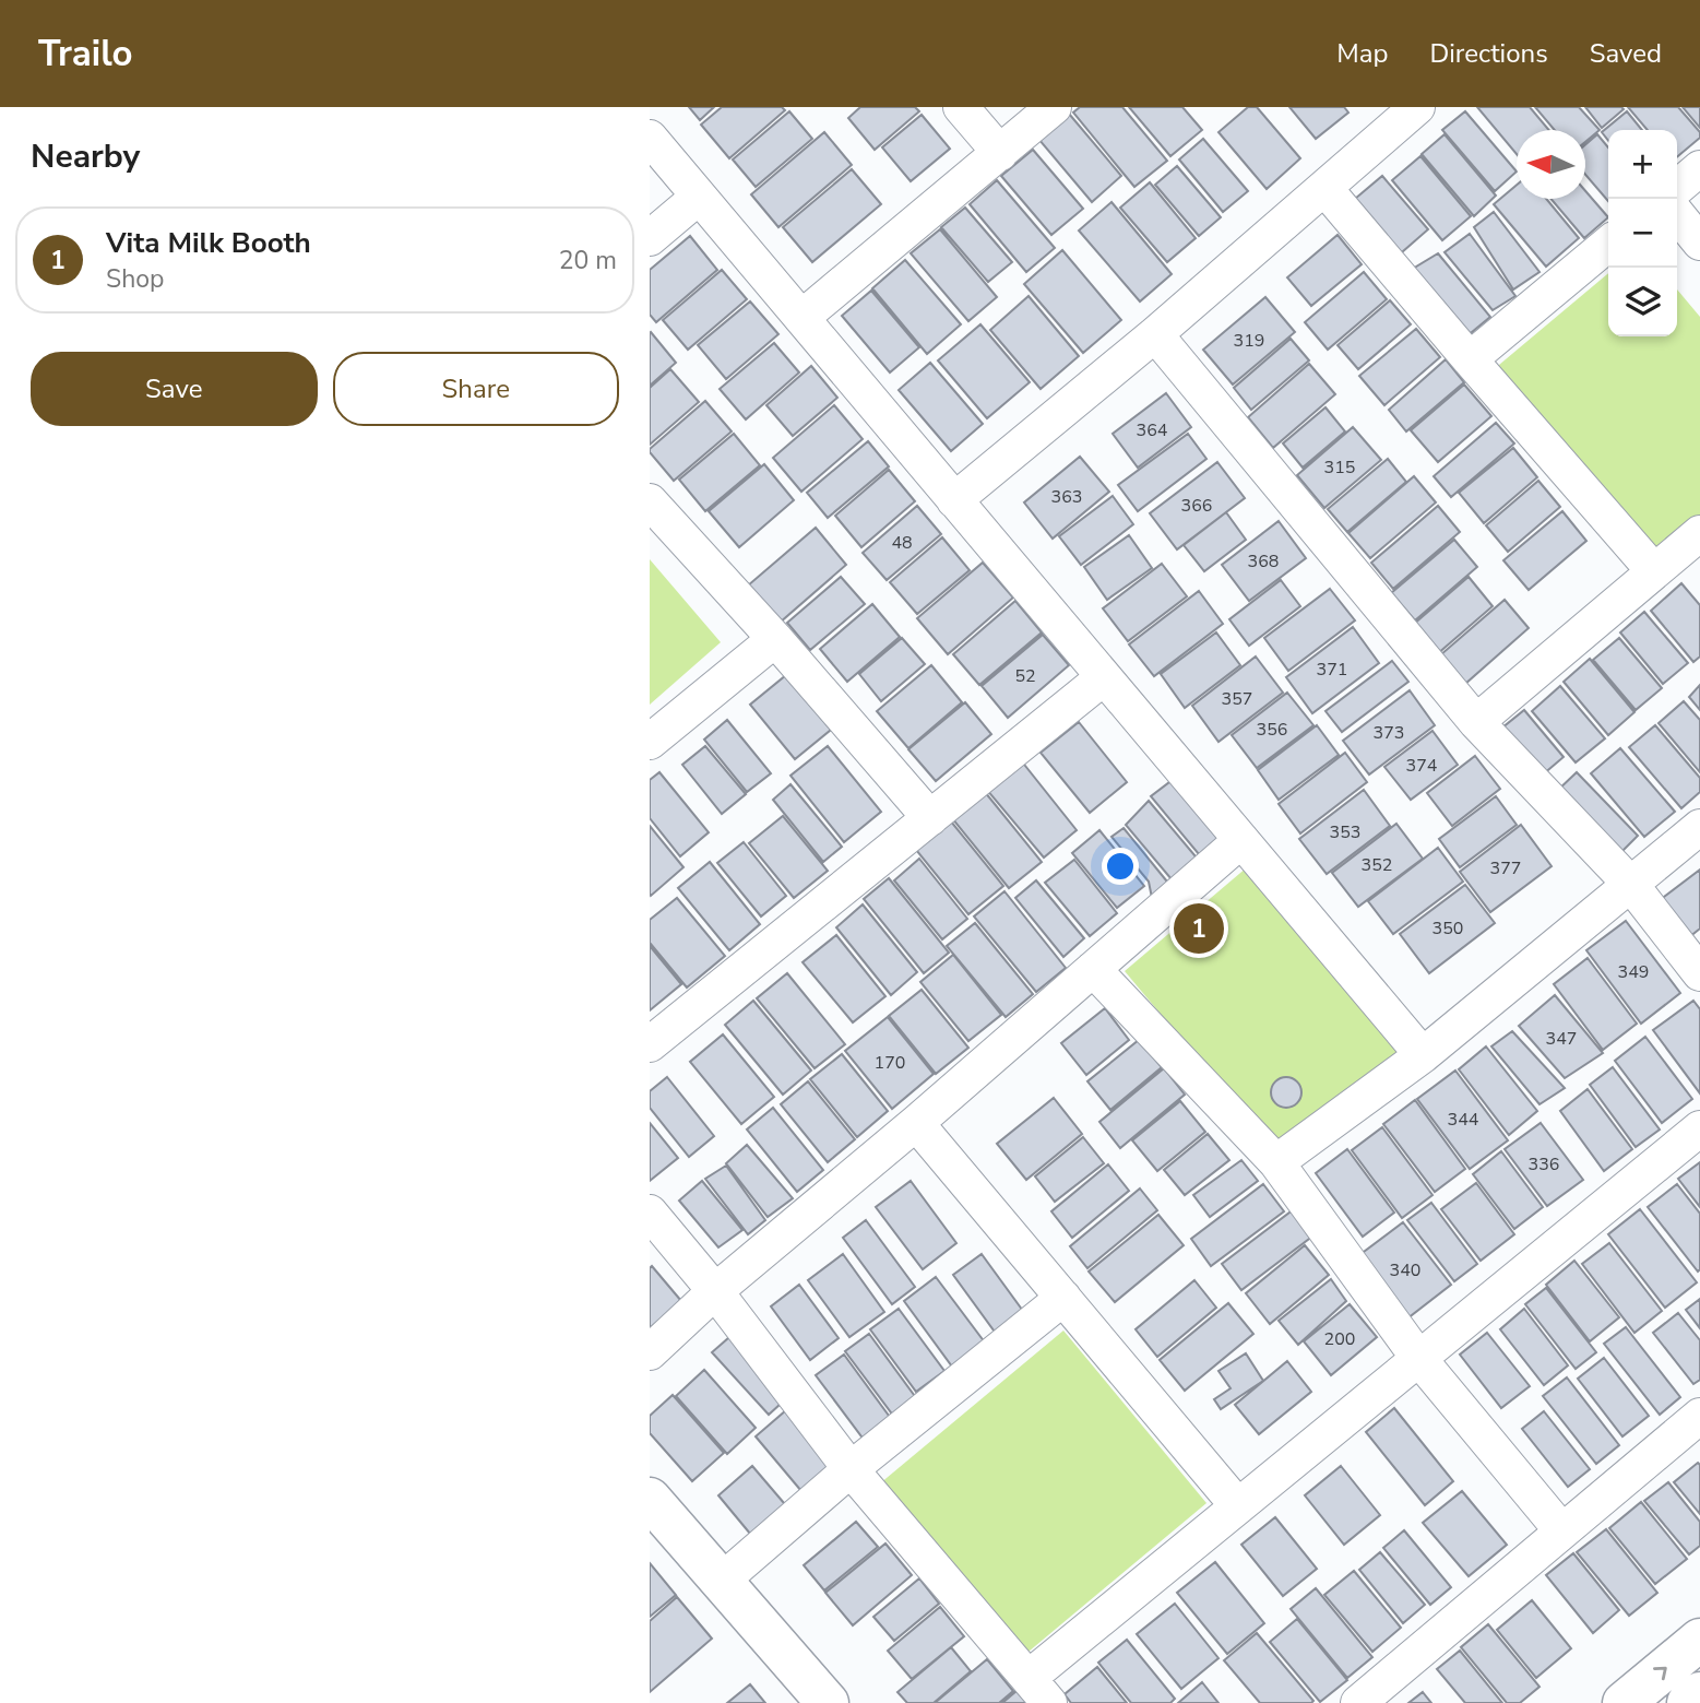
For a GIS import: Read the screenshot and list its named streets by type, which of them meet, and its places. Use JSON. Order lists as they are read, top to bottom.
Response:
{
  "house_numbers": [
    "319",
    "364",
    "315",
    "363",
    "366",
    "48",
    "368",
    "371",
    "52",
    "357",
    "356",
    "373",
    "374",
    "353",
    "352",
    "377",
    "350",
    "349",
    "347",
    "170",
    "344",
    "336",
    "340",
    "200"
  ],
  "north": "left",
  "page": {
    "header": "Trailo",
    "nav": ["Map", "Directions", "Saved"],
    "heading": "Nearby",
    "map_buttons": ["+", "−"],
    "list": [
      {
        "mark": "1",
        "name": "Vita Milk Booth",
        "note": "Shop",
        "value": "20 m"
      }
    ],
    "buttons": ["Save", "Share"],
    "pins": "1"
  }
}
